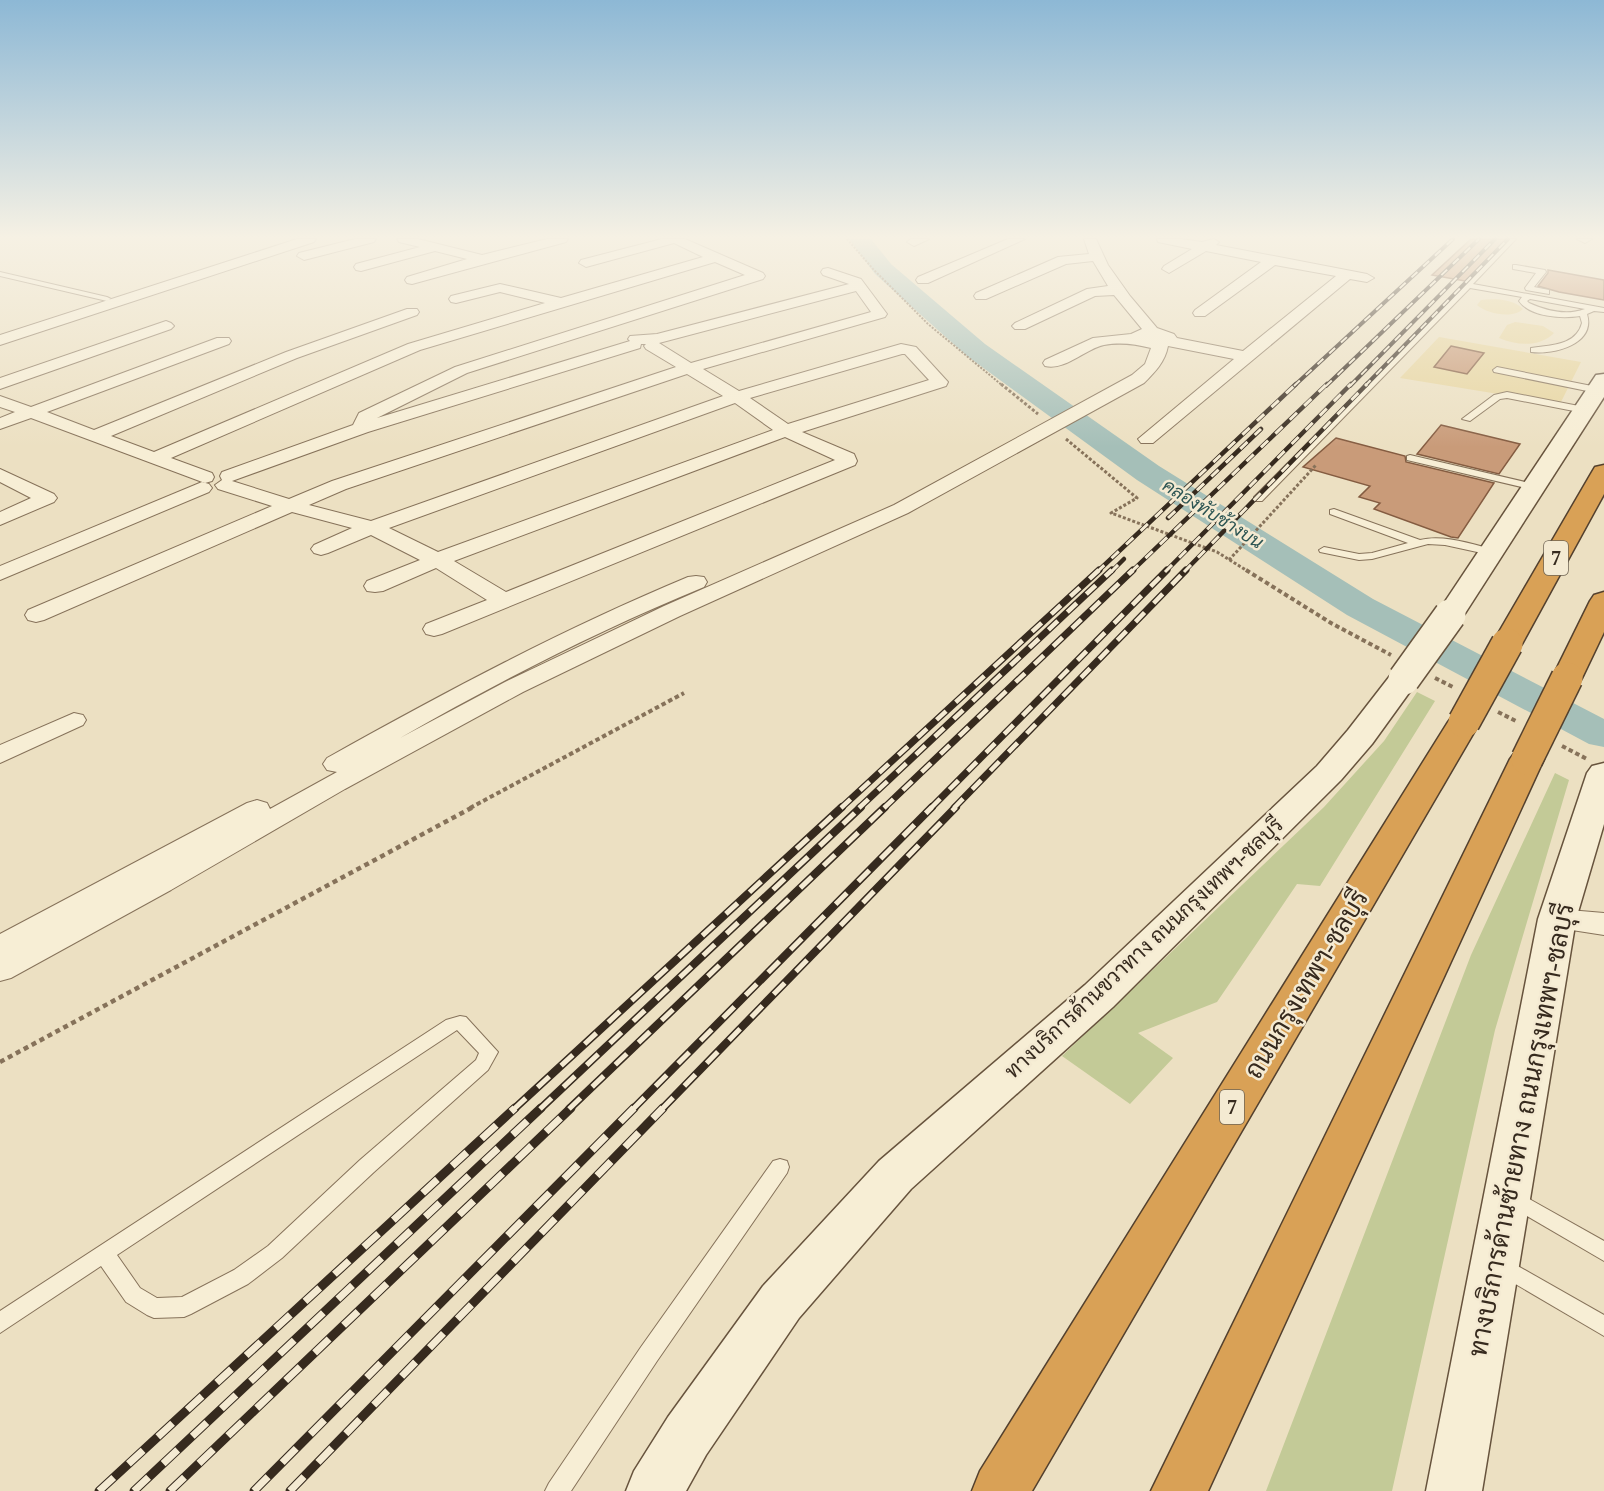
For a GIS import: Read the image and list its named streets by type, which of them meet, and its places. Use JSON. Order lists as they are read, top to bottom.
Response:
{
  "streets": {
    "highway": ["7", "ถนนกรุงเทพฯ-ชลบุรี"],
    "main road": ["ทางบริการด้านขวาทาง ถนนกรุงเทพฯ-ชลบุรี", "ทางบริการด้านซ้ายทาง ถนนกรุงเทพฯ-ชลบุรี"]
  },
  "water": ["คลองทับช้างบน"]
}
